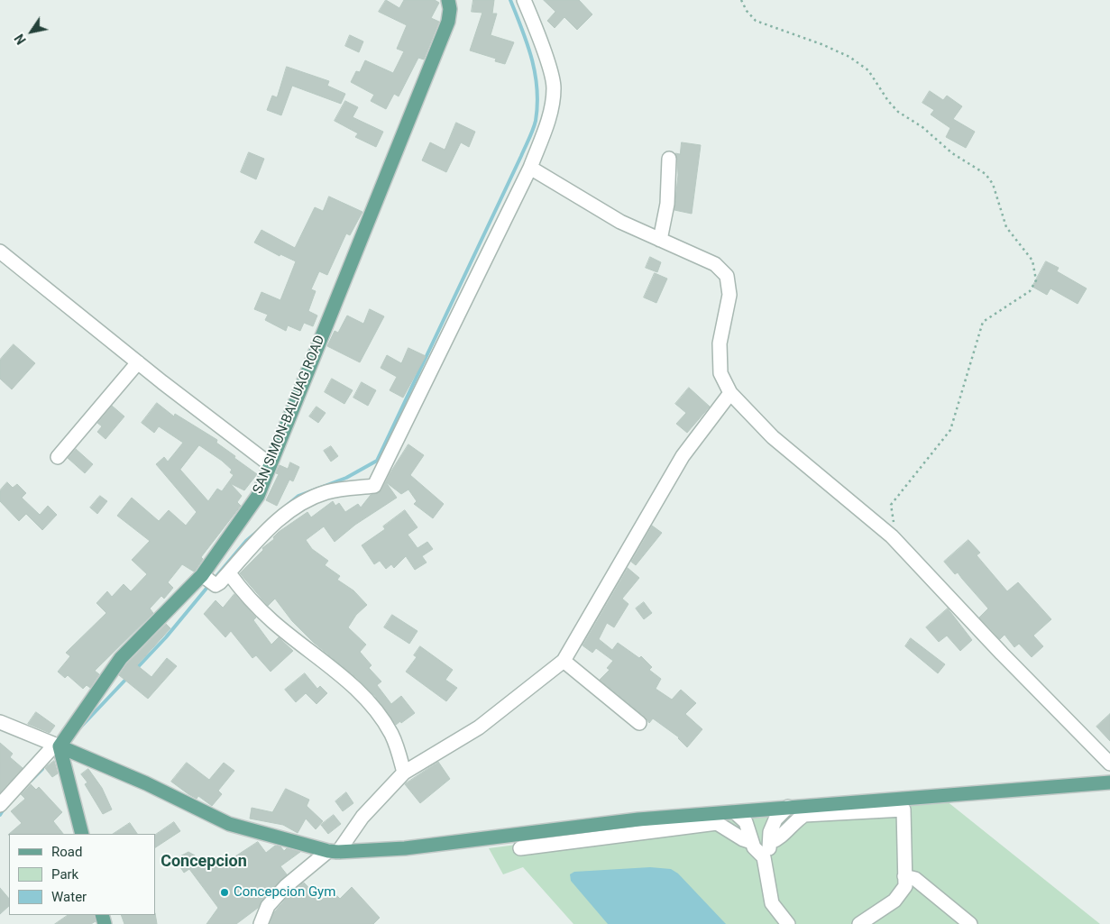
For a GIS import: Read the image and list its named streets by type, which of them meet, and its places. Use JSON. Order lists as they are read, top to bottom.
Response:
{
  "streets": {
    "main road": ["SAN SIMON-BALIUAG ROAD"]
  },
  "districts": ["Concepcion"],
  "places": ["Concepcion Gym"],
  "legend": ["Road", "Park", "Water"],
  "north": "bottom left"
}
